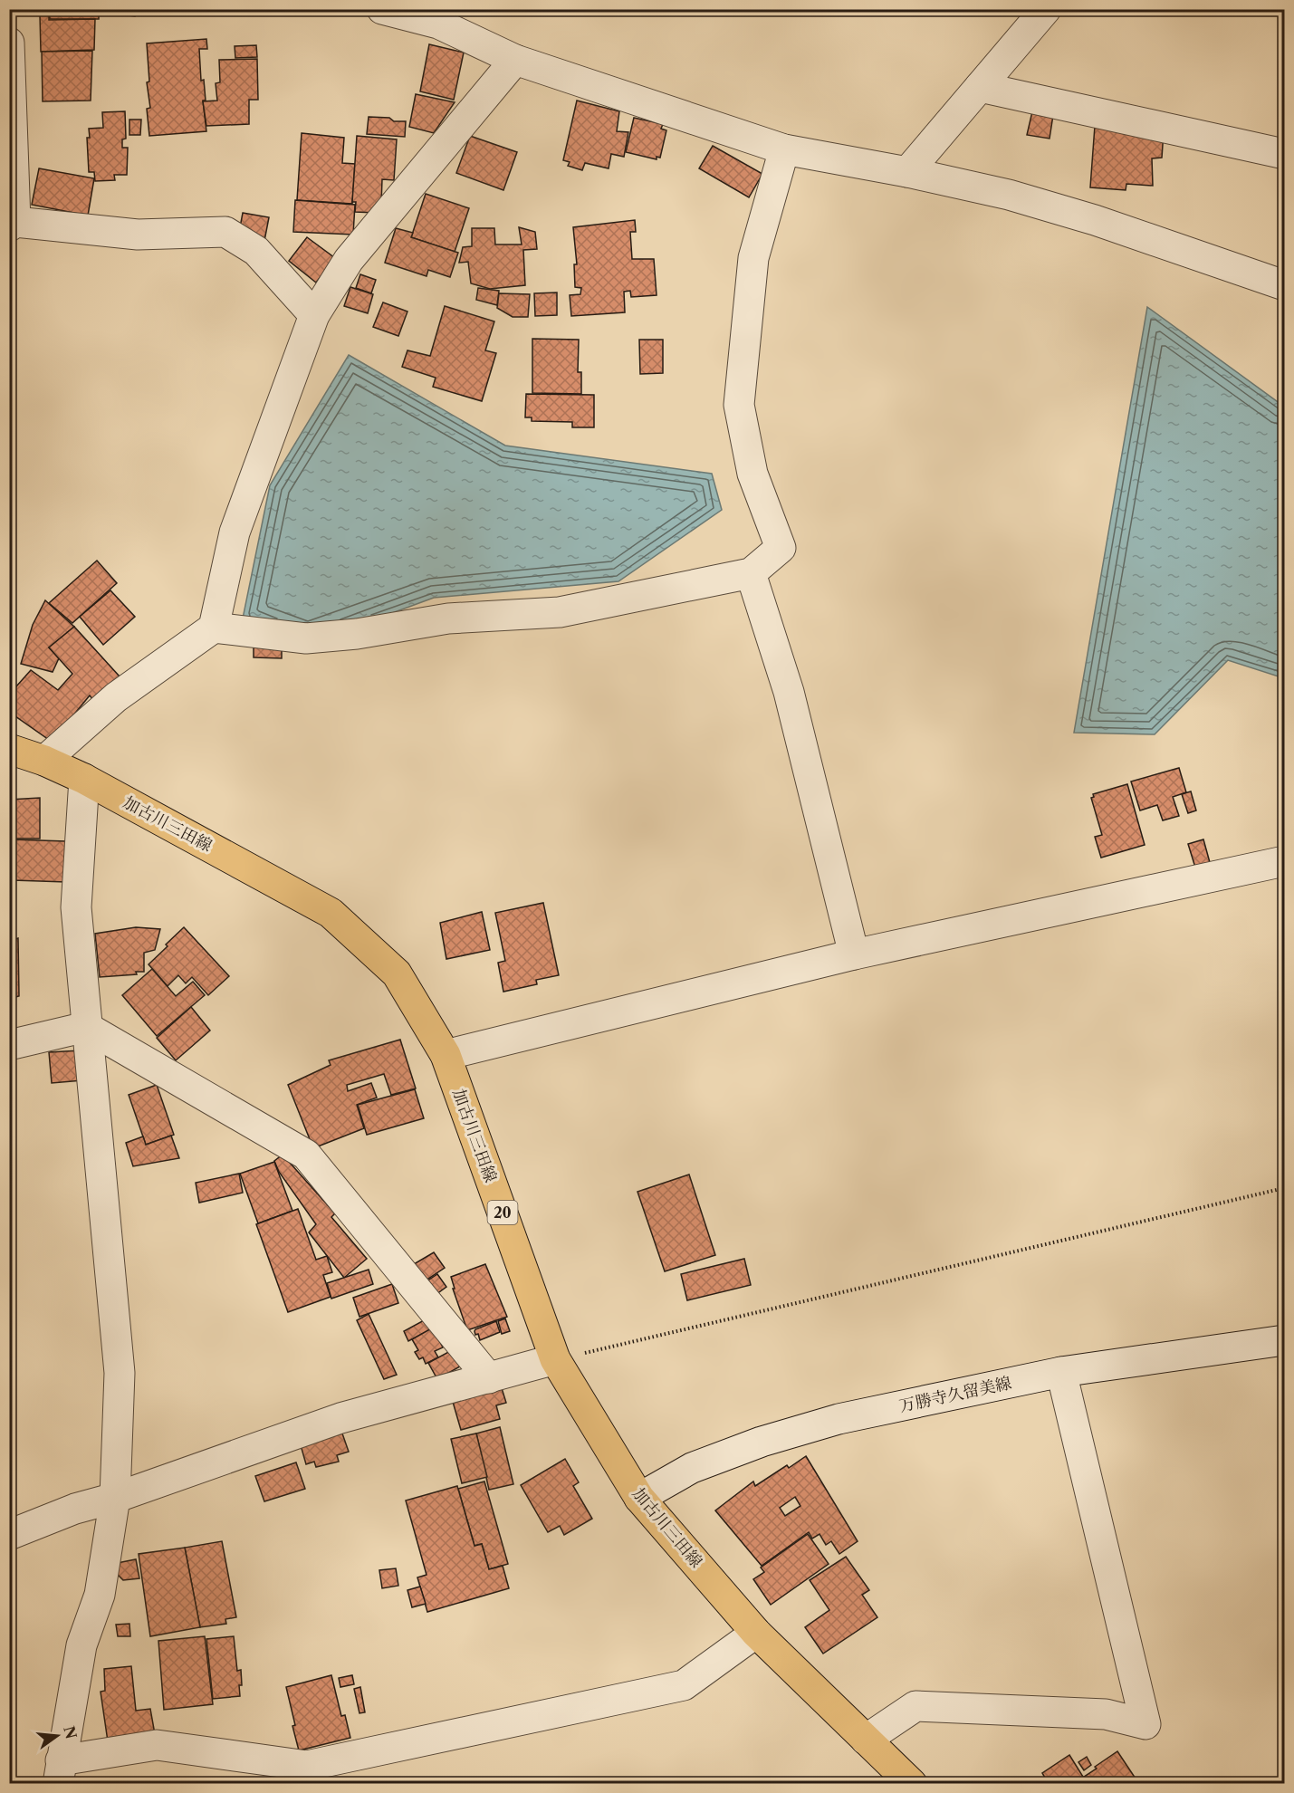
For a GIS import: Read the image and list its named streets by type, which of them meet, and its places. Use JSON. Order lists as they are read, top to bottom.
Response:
{
  "streets": {
    "main road": ["加古川三田線", "20"],
    "street": ["万勝寺久留美線"]
  },
  "crossings": [
    ["加古川三田線", "万勝寺久留美線"]
  ],
  "north": "right"
}
